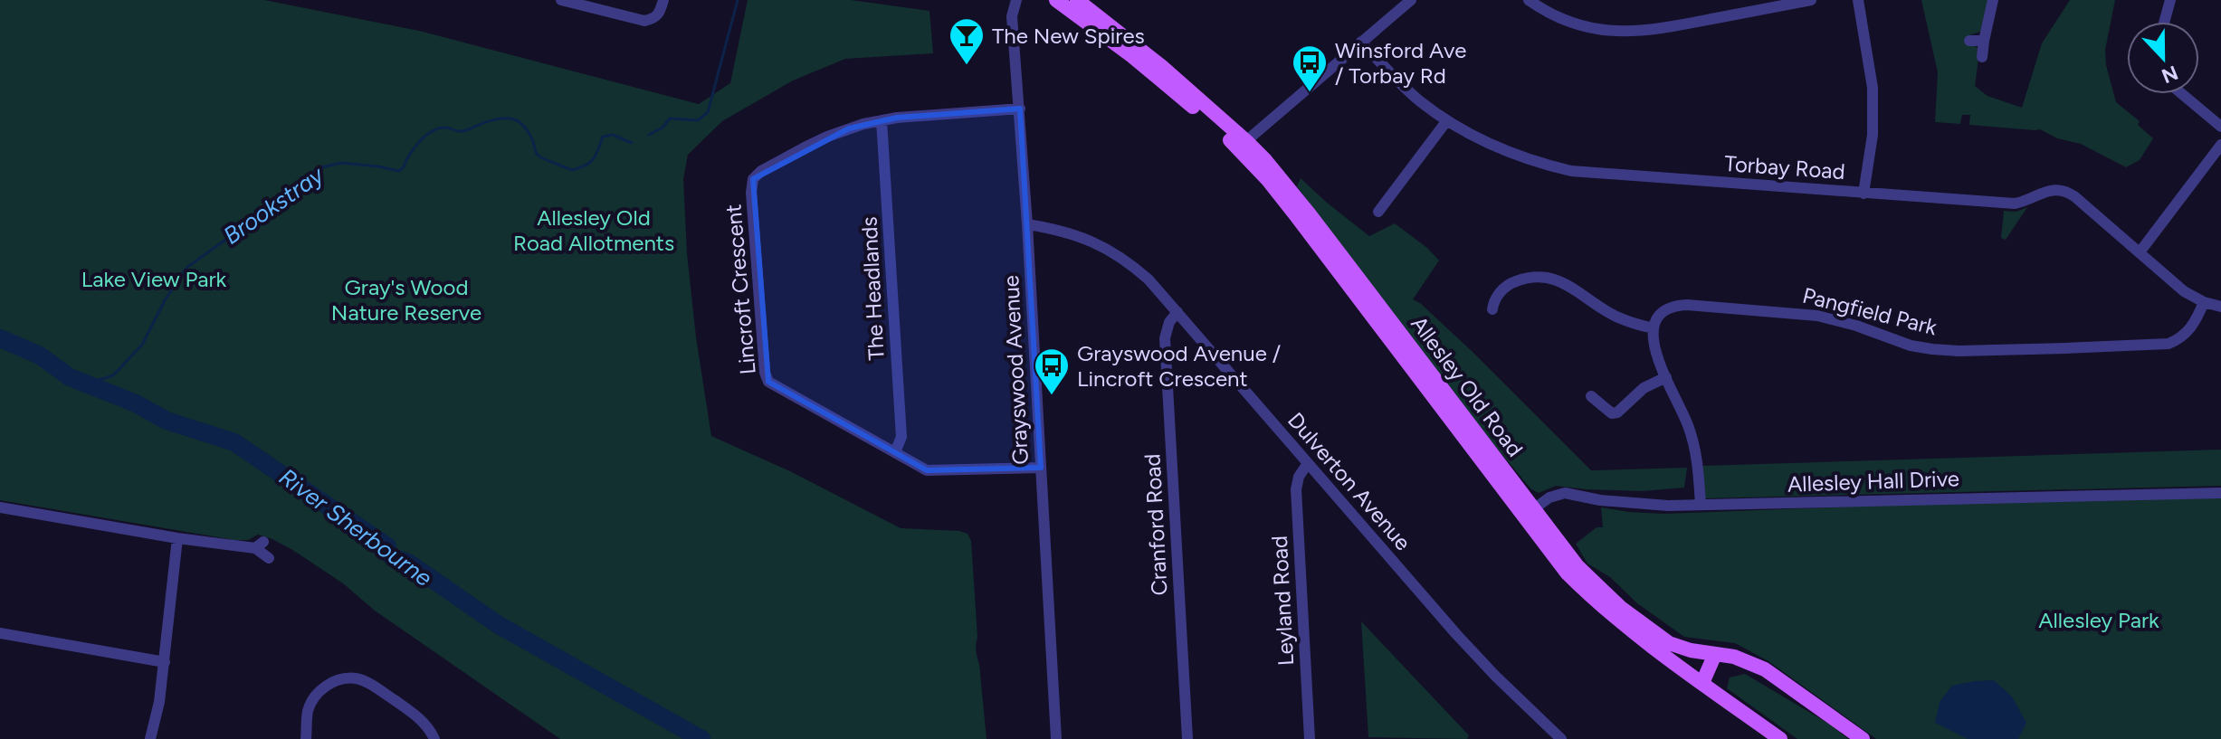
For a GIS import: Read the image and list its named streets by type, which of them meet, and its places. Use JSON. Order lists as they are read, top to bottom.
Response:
{
  "streets": {
    "main road": ["Allesley Old Road"],
    "street": [
      "Torbay Road",
      "The Headlands",
      "Lincroft Crescent",
      "Pangfield Park",
      "Grayswood Avenue",
      "Dulverton Avenue",
      "Allesley Hall Drive",
      "Cranford Road",
      "Leyland Road"
    ]
  },
  "crossings": [
    ["Torbay Road", "Pangfield Park"],
    ["The Headlands", "Lincroft Crescent"],
    ["Lincroft Crescent", "Grayswood Avenue"],
    ["Grayswood Avenue", "Dulverton Avenue"],
    ["Allesley Old Road", "Allesley Hall Drive"],
    ["Dulverton Avenue", "Cranford Road"],
    ["Dulverton Avenue", "Leyland Road"]
  ],
  "water": ["Brookstray", "River Sherbourne"],
  "parks": [
    "Allesley Old Road Allotments",
    "Lake View Park",
    "Gray's Wood Nature Reserve",
    "Allesley Park"
  ],
  "places": {
    "bar": ["The New Spires"],
    "bus stop": ["Winsford Ave / Torbay Rd", "Grayswood Avenue / Lincroft Crescent"]
  },
  "north": "bottom"
}
